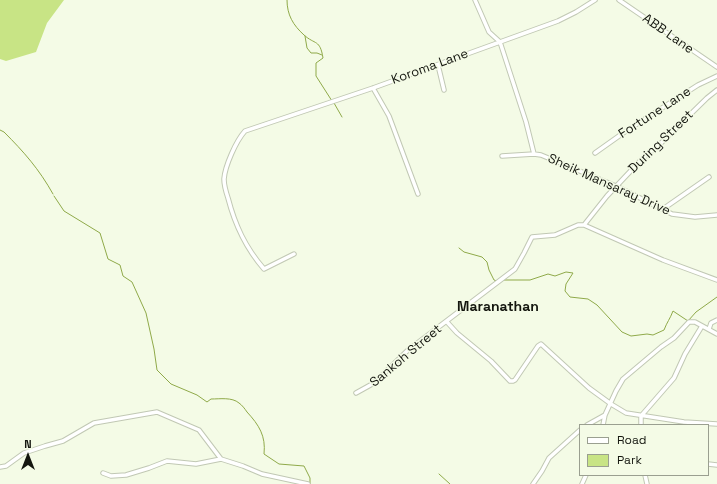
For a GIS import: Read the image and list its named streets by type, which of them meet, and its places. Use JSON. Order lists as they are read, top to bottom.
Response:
{
  "streets": {
    "street": [
      "ABB Lane",
      "Koroma Lane",
      "Fortune Lane",
      "During Street",
      "Sheik Mansaray Drive",
      "Sankoh Street"
    ]
  },
  "crossings": [
    ["During Street", "Sheik Mansaray Drive"],
    ["During Street", "Sankoh Street"]
  ],
  "districts": ["Maranathan"],
  "legend": ["Road", "Park"],
  "north": "top"
}
